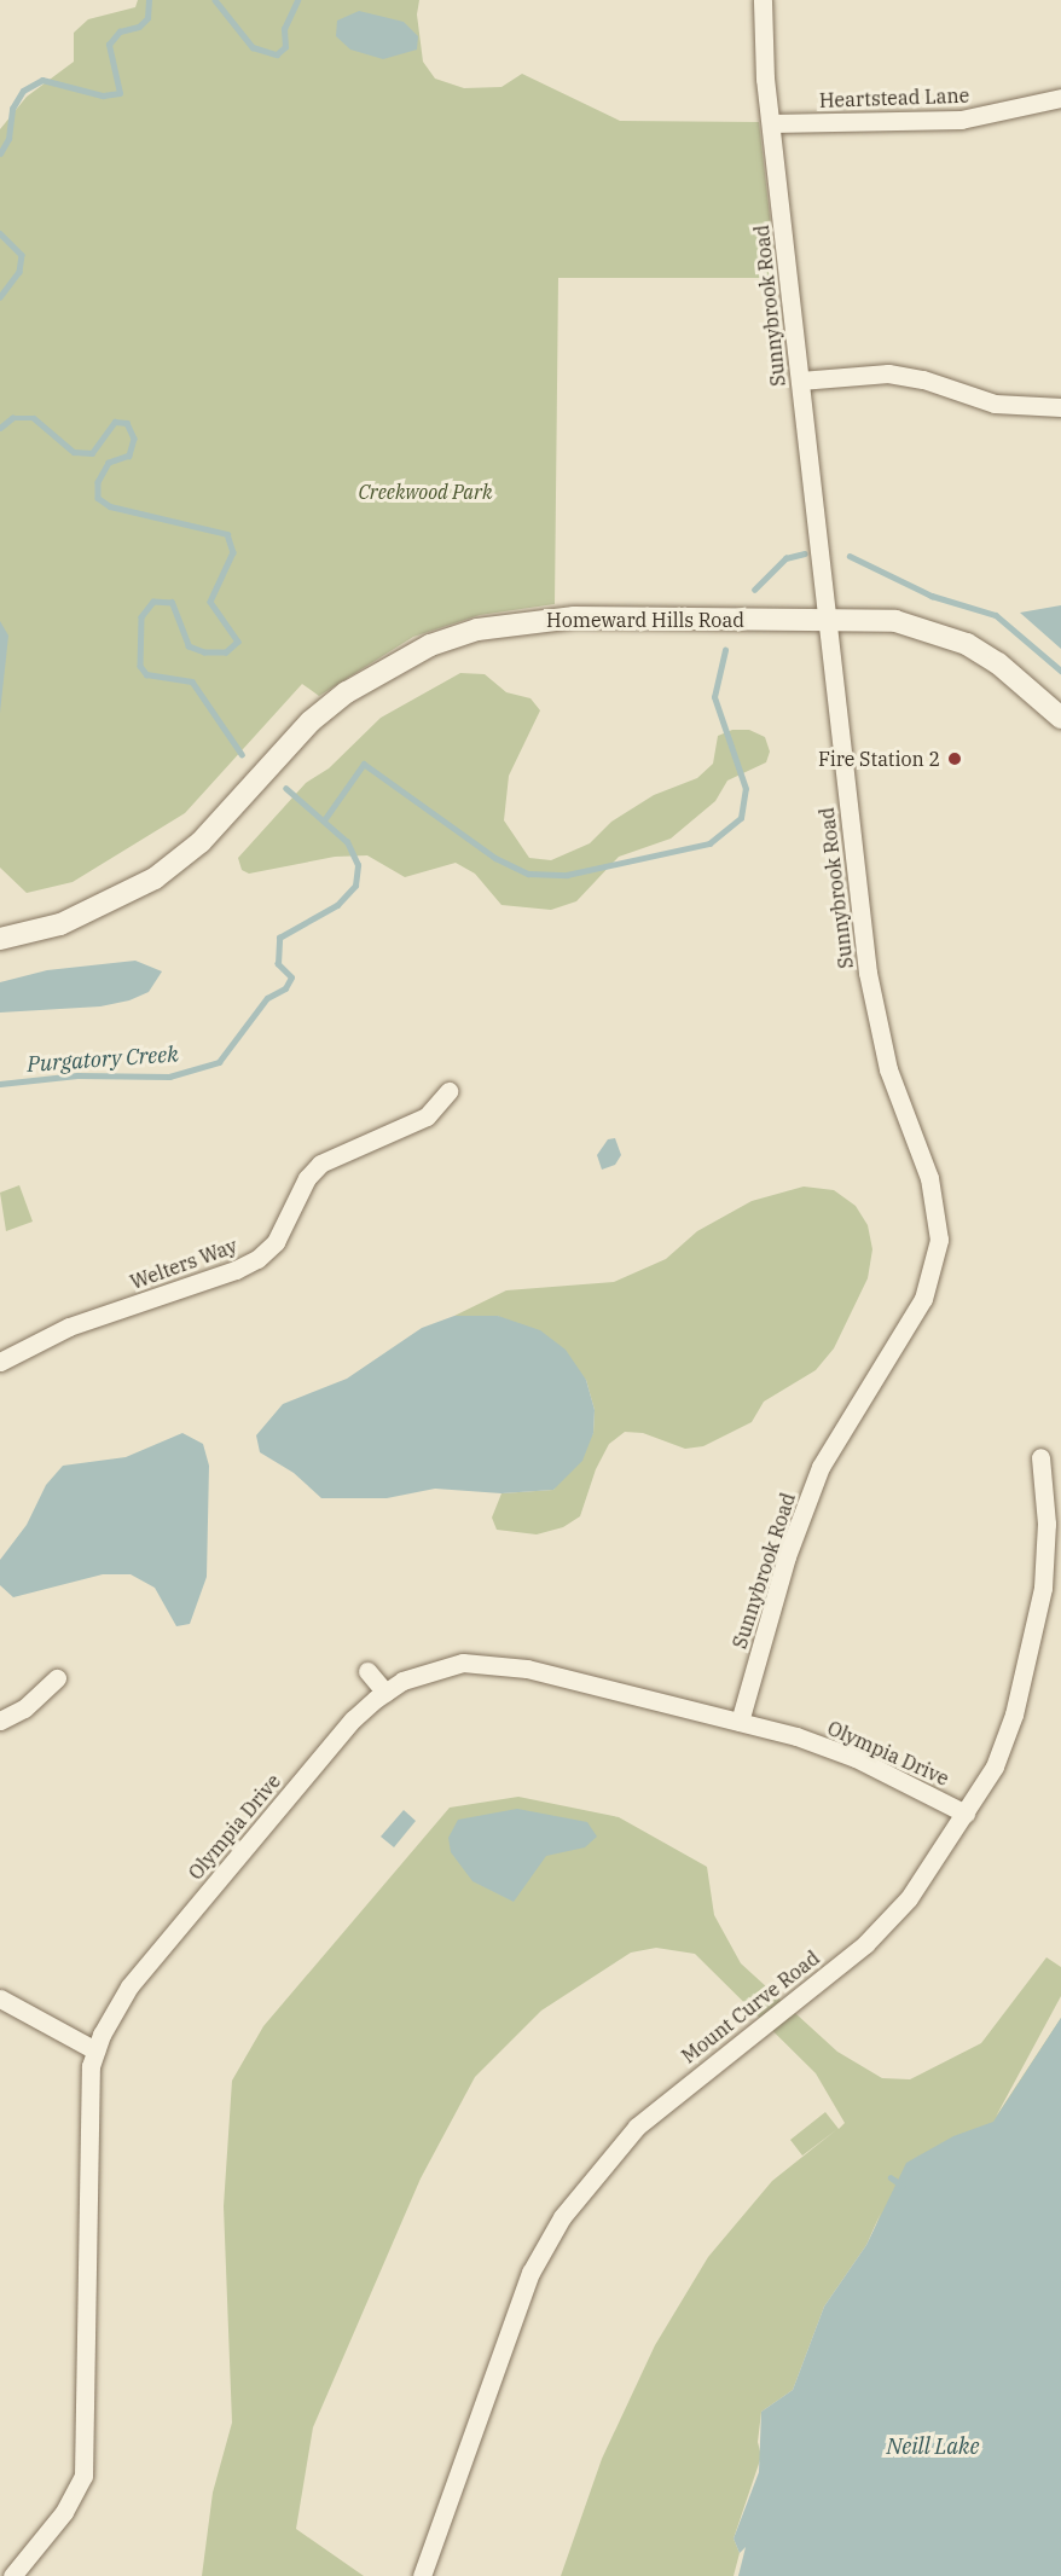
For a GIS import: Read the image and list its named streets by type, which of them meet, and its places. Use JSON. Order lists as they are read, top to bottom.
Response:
{
  "streets": {
    "street": [
      "Heartstead Lane",
      "Sunnybrook Road",
      "Homeward Hills Road",
      "Welters Way",
      "Olympia Drive",
      "Mount Curve Road"
    ]
  },
  "crossings": [
    ["Heartstead Lane", "Sunnybrook Road"],
    ["Sunnybrook Road", "Homeward Hills Road"],
    ["Sunnybrook Road", "Olympia Drive"],
    ["Olympia Drive", "Mount Curve Road"]
  ],
  "water": ["Purgatory Creek", "Neill Lake"],
  "parks": ["Creekwood Park"],
  "places": ["Fire Station 2"]
}
